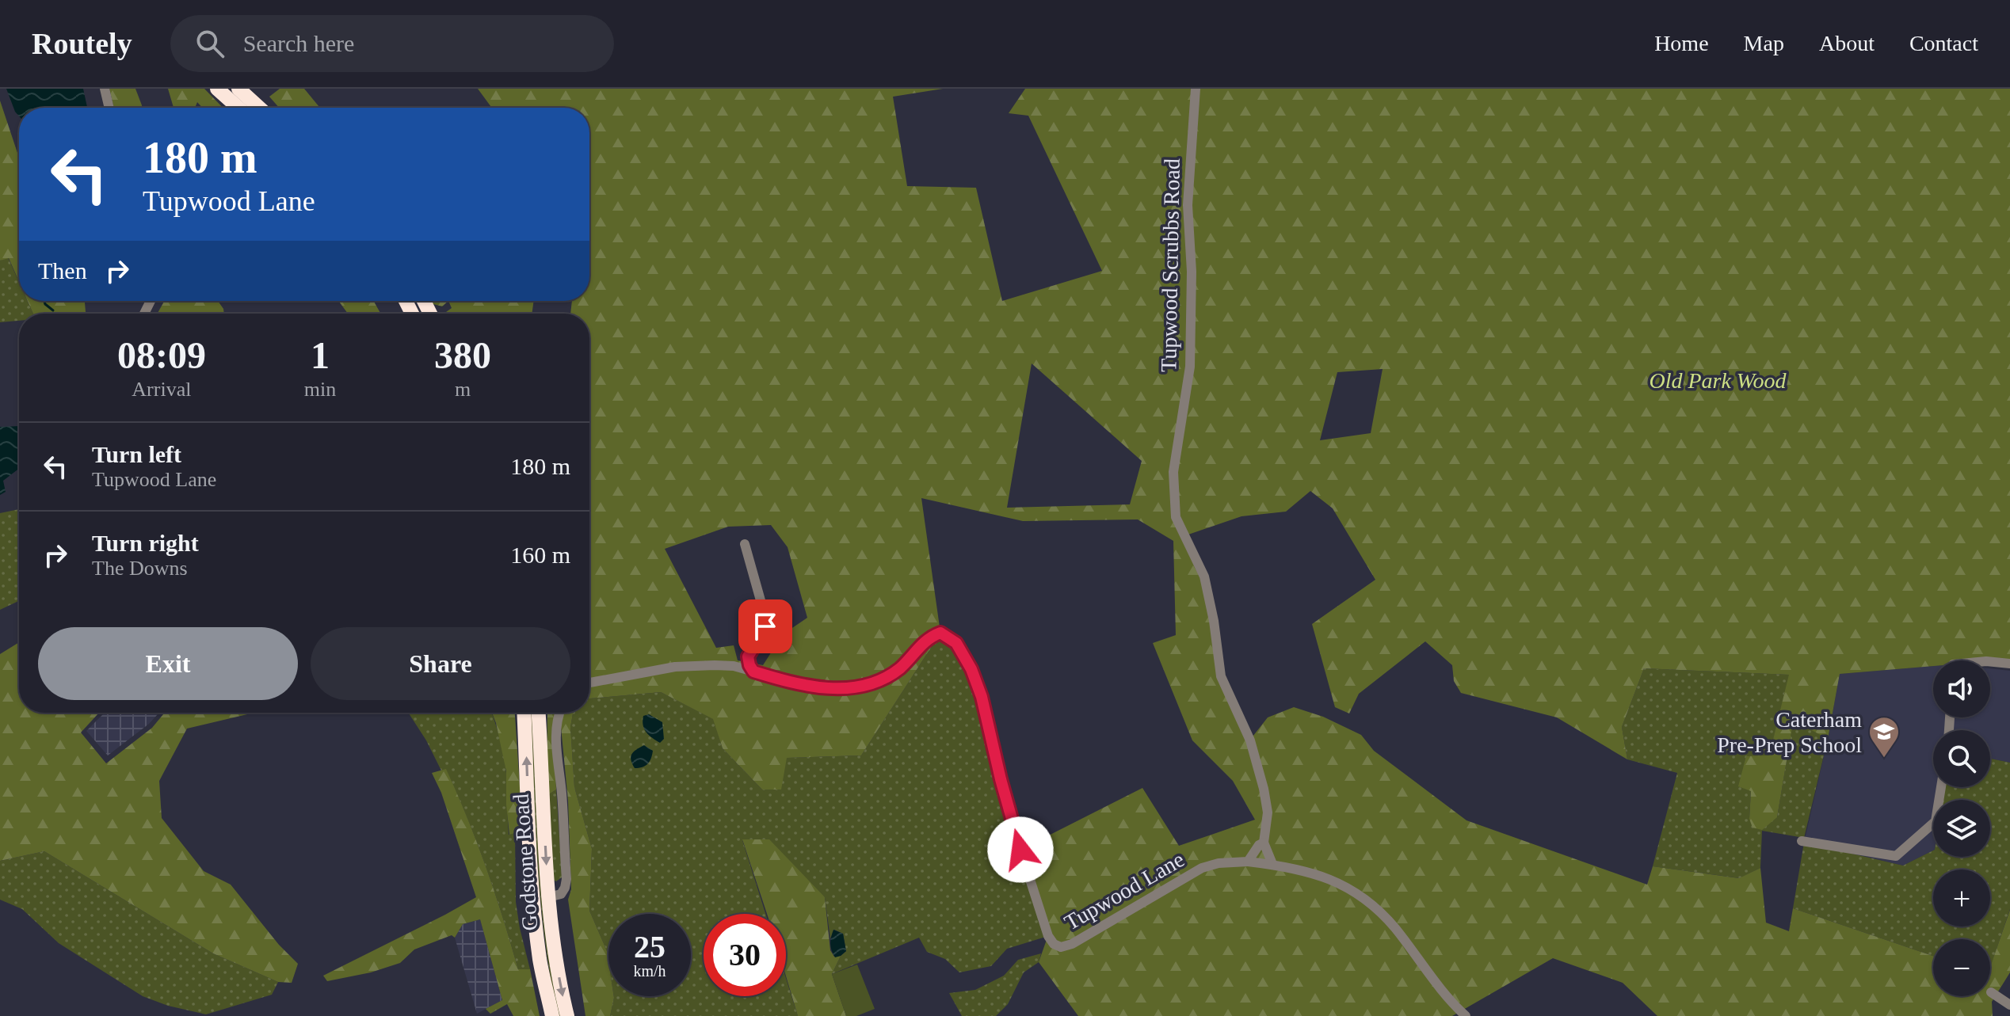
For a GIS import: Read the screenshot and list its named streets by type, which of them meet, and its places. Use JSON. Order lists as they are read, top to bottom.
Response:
{
  "streets": {
    "highway": ["Godstone Road"],
    "street": ["Tupwood Scrubbs Road", "Tupwood Lane"]
  },
  "parks": ["Old Park Wood"],
  "places": {
    "school or university": ["Caterham Pre-Prep School"]
  },
  "page": {
    "header": "Routely",
    "search": "Search here",
    "nav": [
      "Home",
      "Map",
      "About",
      "Contact"
    ],
    "turn": ["180 m", "Tupwood Lane"],
    "then": "Then",
    "eta": [
      "08:09",
      "Arrival",
      "1",
      "min",
      "380",
      "m"
    ],
    "list": [
      {
        "name": "Turn left",
        "note": "Tupwood Lane",
        "value": "180 m"
      },
      {
        "name": "Turn right",
        "note": "The Downs",
        "value": "160 m"
      }
    ],
    "buttons": ["Exit", "Share"],
    "map_buttons": ["+", "−"],
    "speed": "25 km/h",
    "limit": "30"
  }
}
